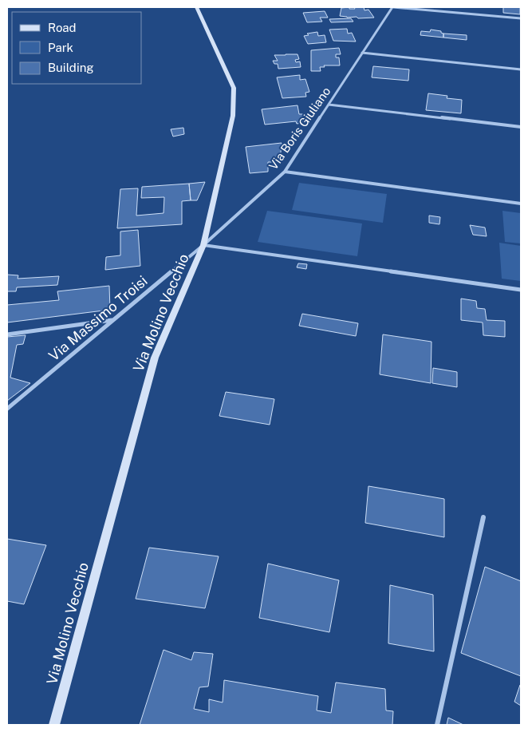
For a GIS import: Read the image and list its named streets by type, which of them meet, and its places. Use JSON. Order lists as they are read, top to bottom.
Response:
{
  "streets": {
    "street": ["Via Boris Giuliano", "Via Molino Vecchio", "Via Massimo Troisi"]
  },
  "crossings": [
    ["Via Boris Giuliano", "Via Molino Vecchio"],
    ["Via Boris Giuliano", "Via Massimo Troisi"],
    ["Via Molino Vecchio", "Via Massimo Troisi"]
  ],
  "legend": ["Road", "Park", "Building"]
}
